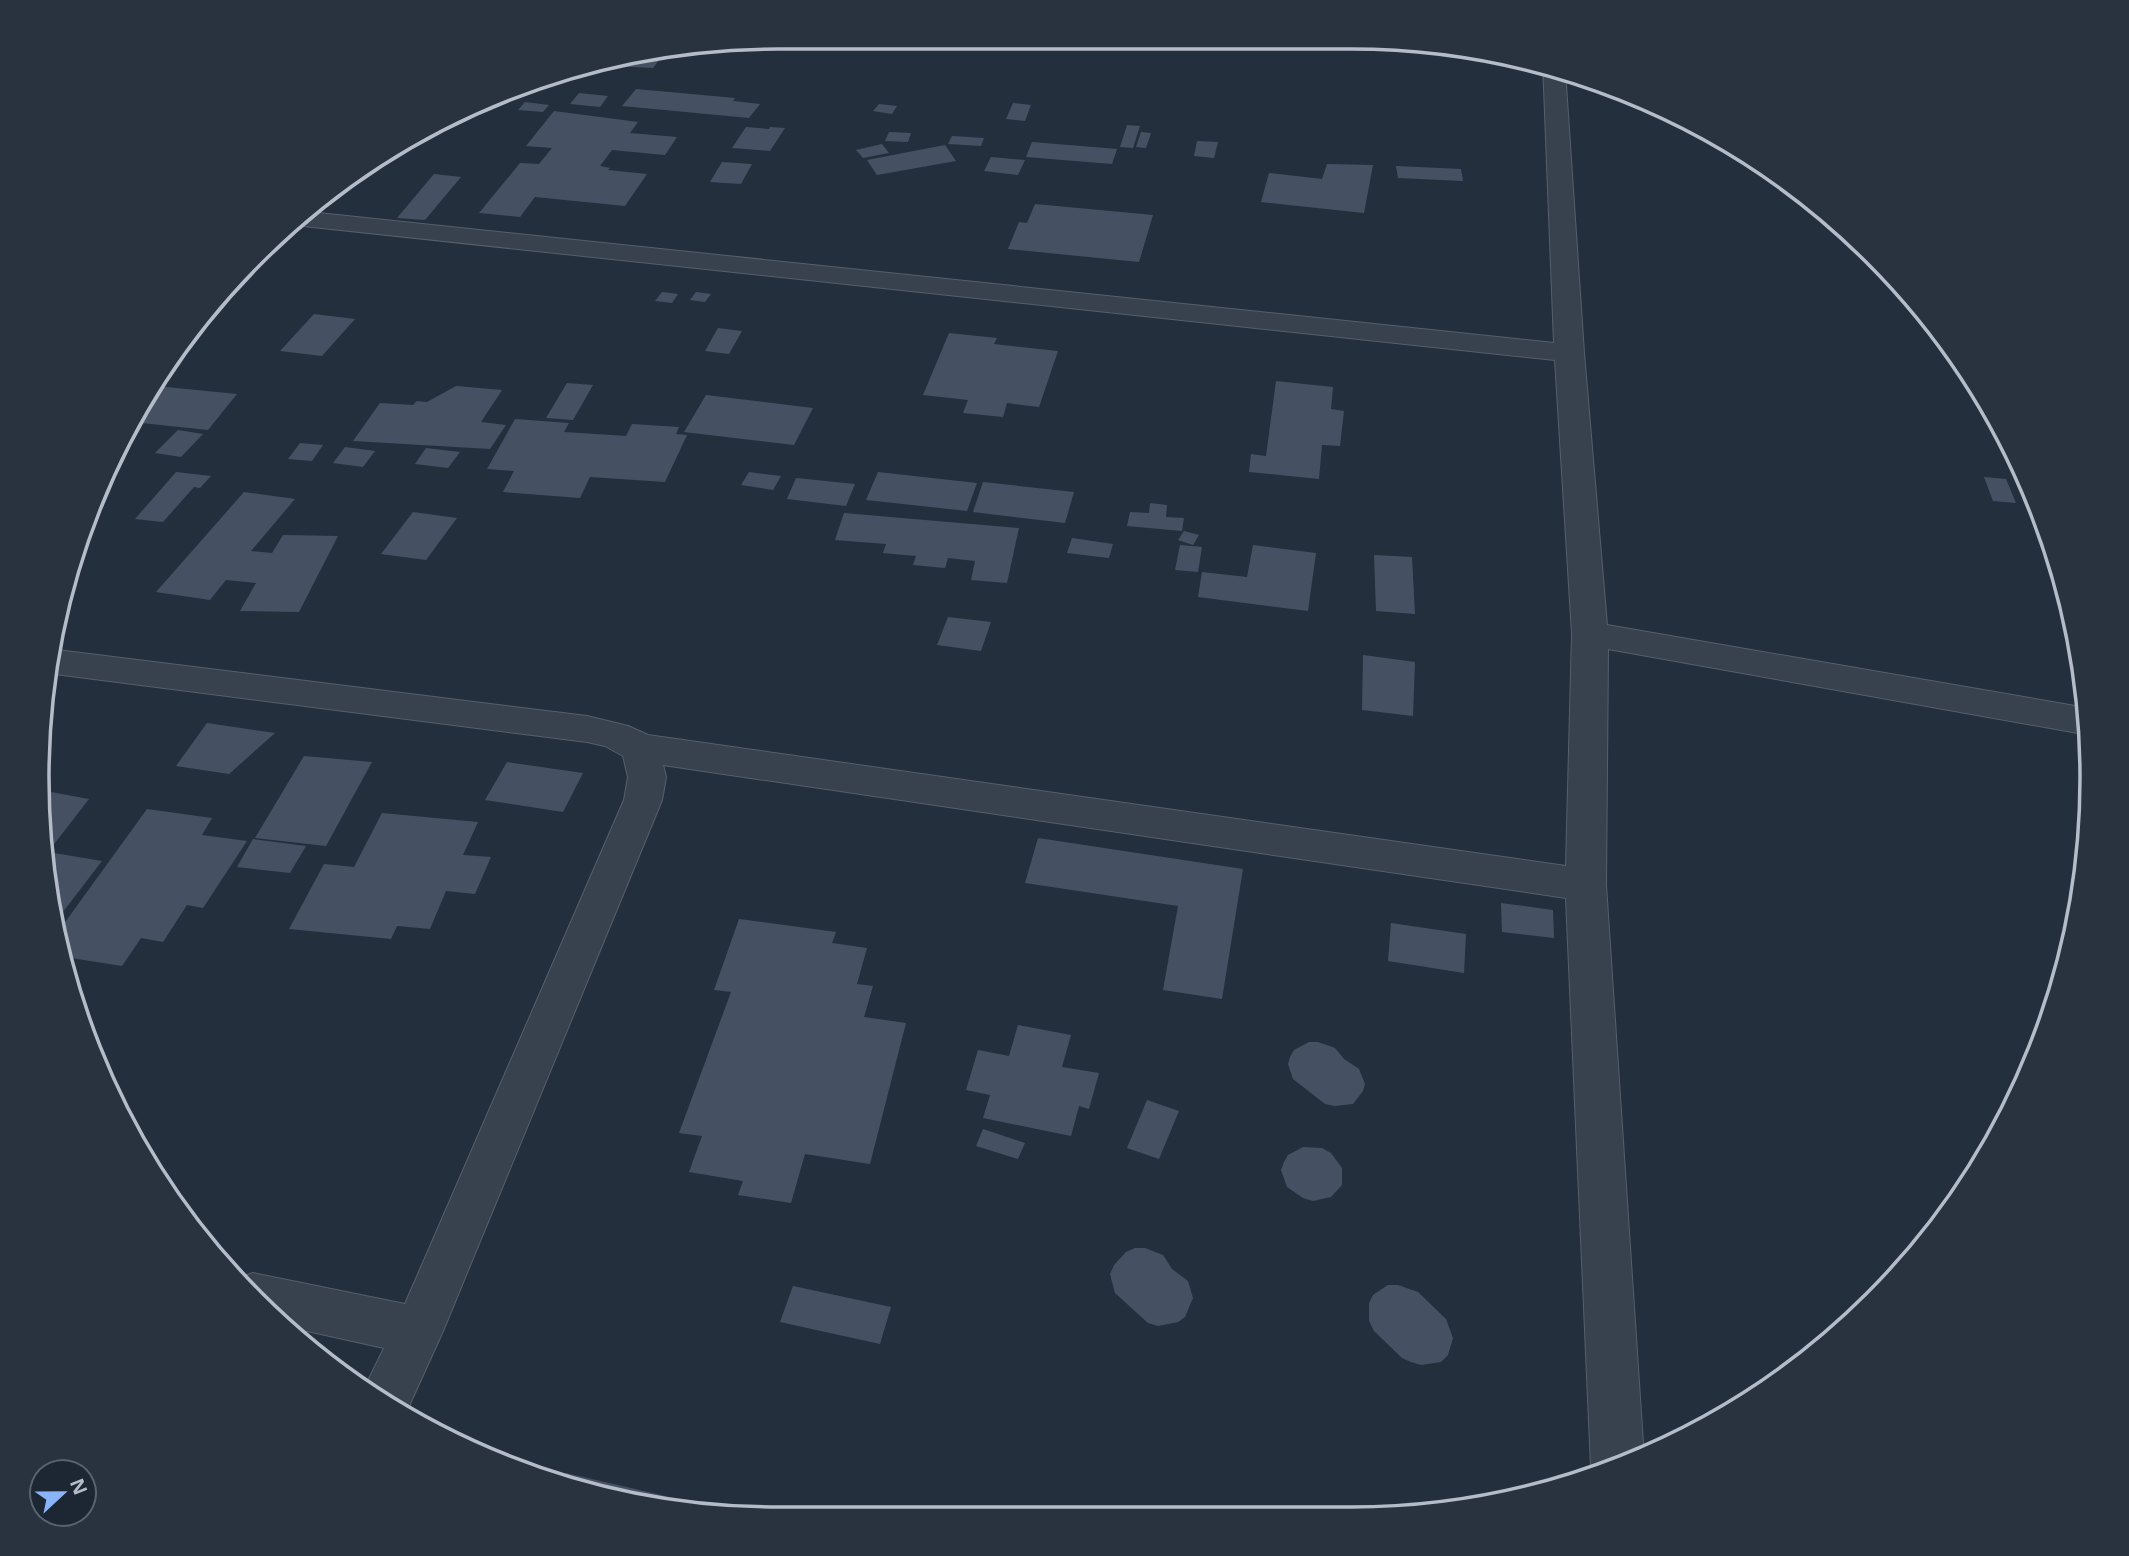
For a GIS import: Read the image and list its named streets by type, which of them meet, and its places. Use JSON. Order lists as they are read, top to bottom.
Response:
{
  "north": "right"
}
